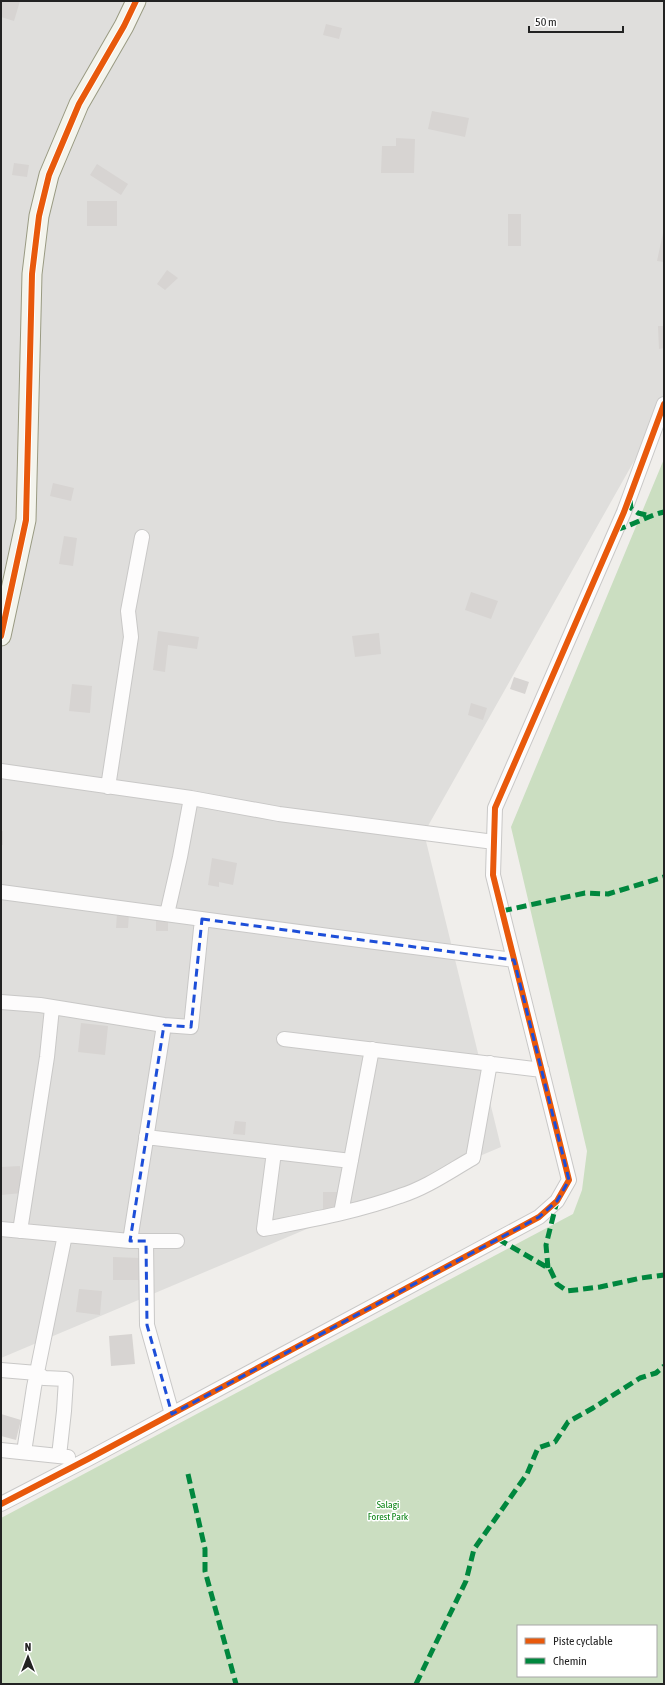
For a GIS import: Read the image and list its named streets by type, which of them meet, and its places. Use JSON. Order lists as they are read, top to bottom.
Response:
{
  "parks": ["Salagi Forest Park"],
  "legend": ["Piste cyclable", "Chemin"],
  "scale_bar": "50 m",
  "north": "top"
}
